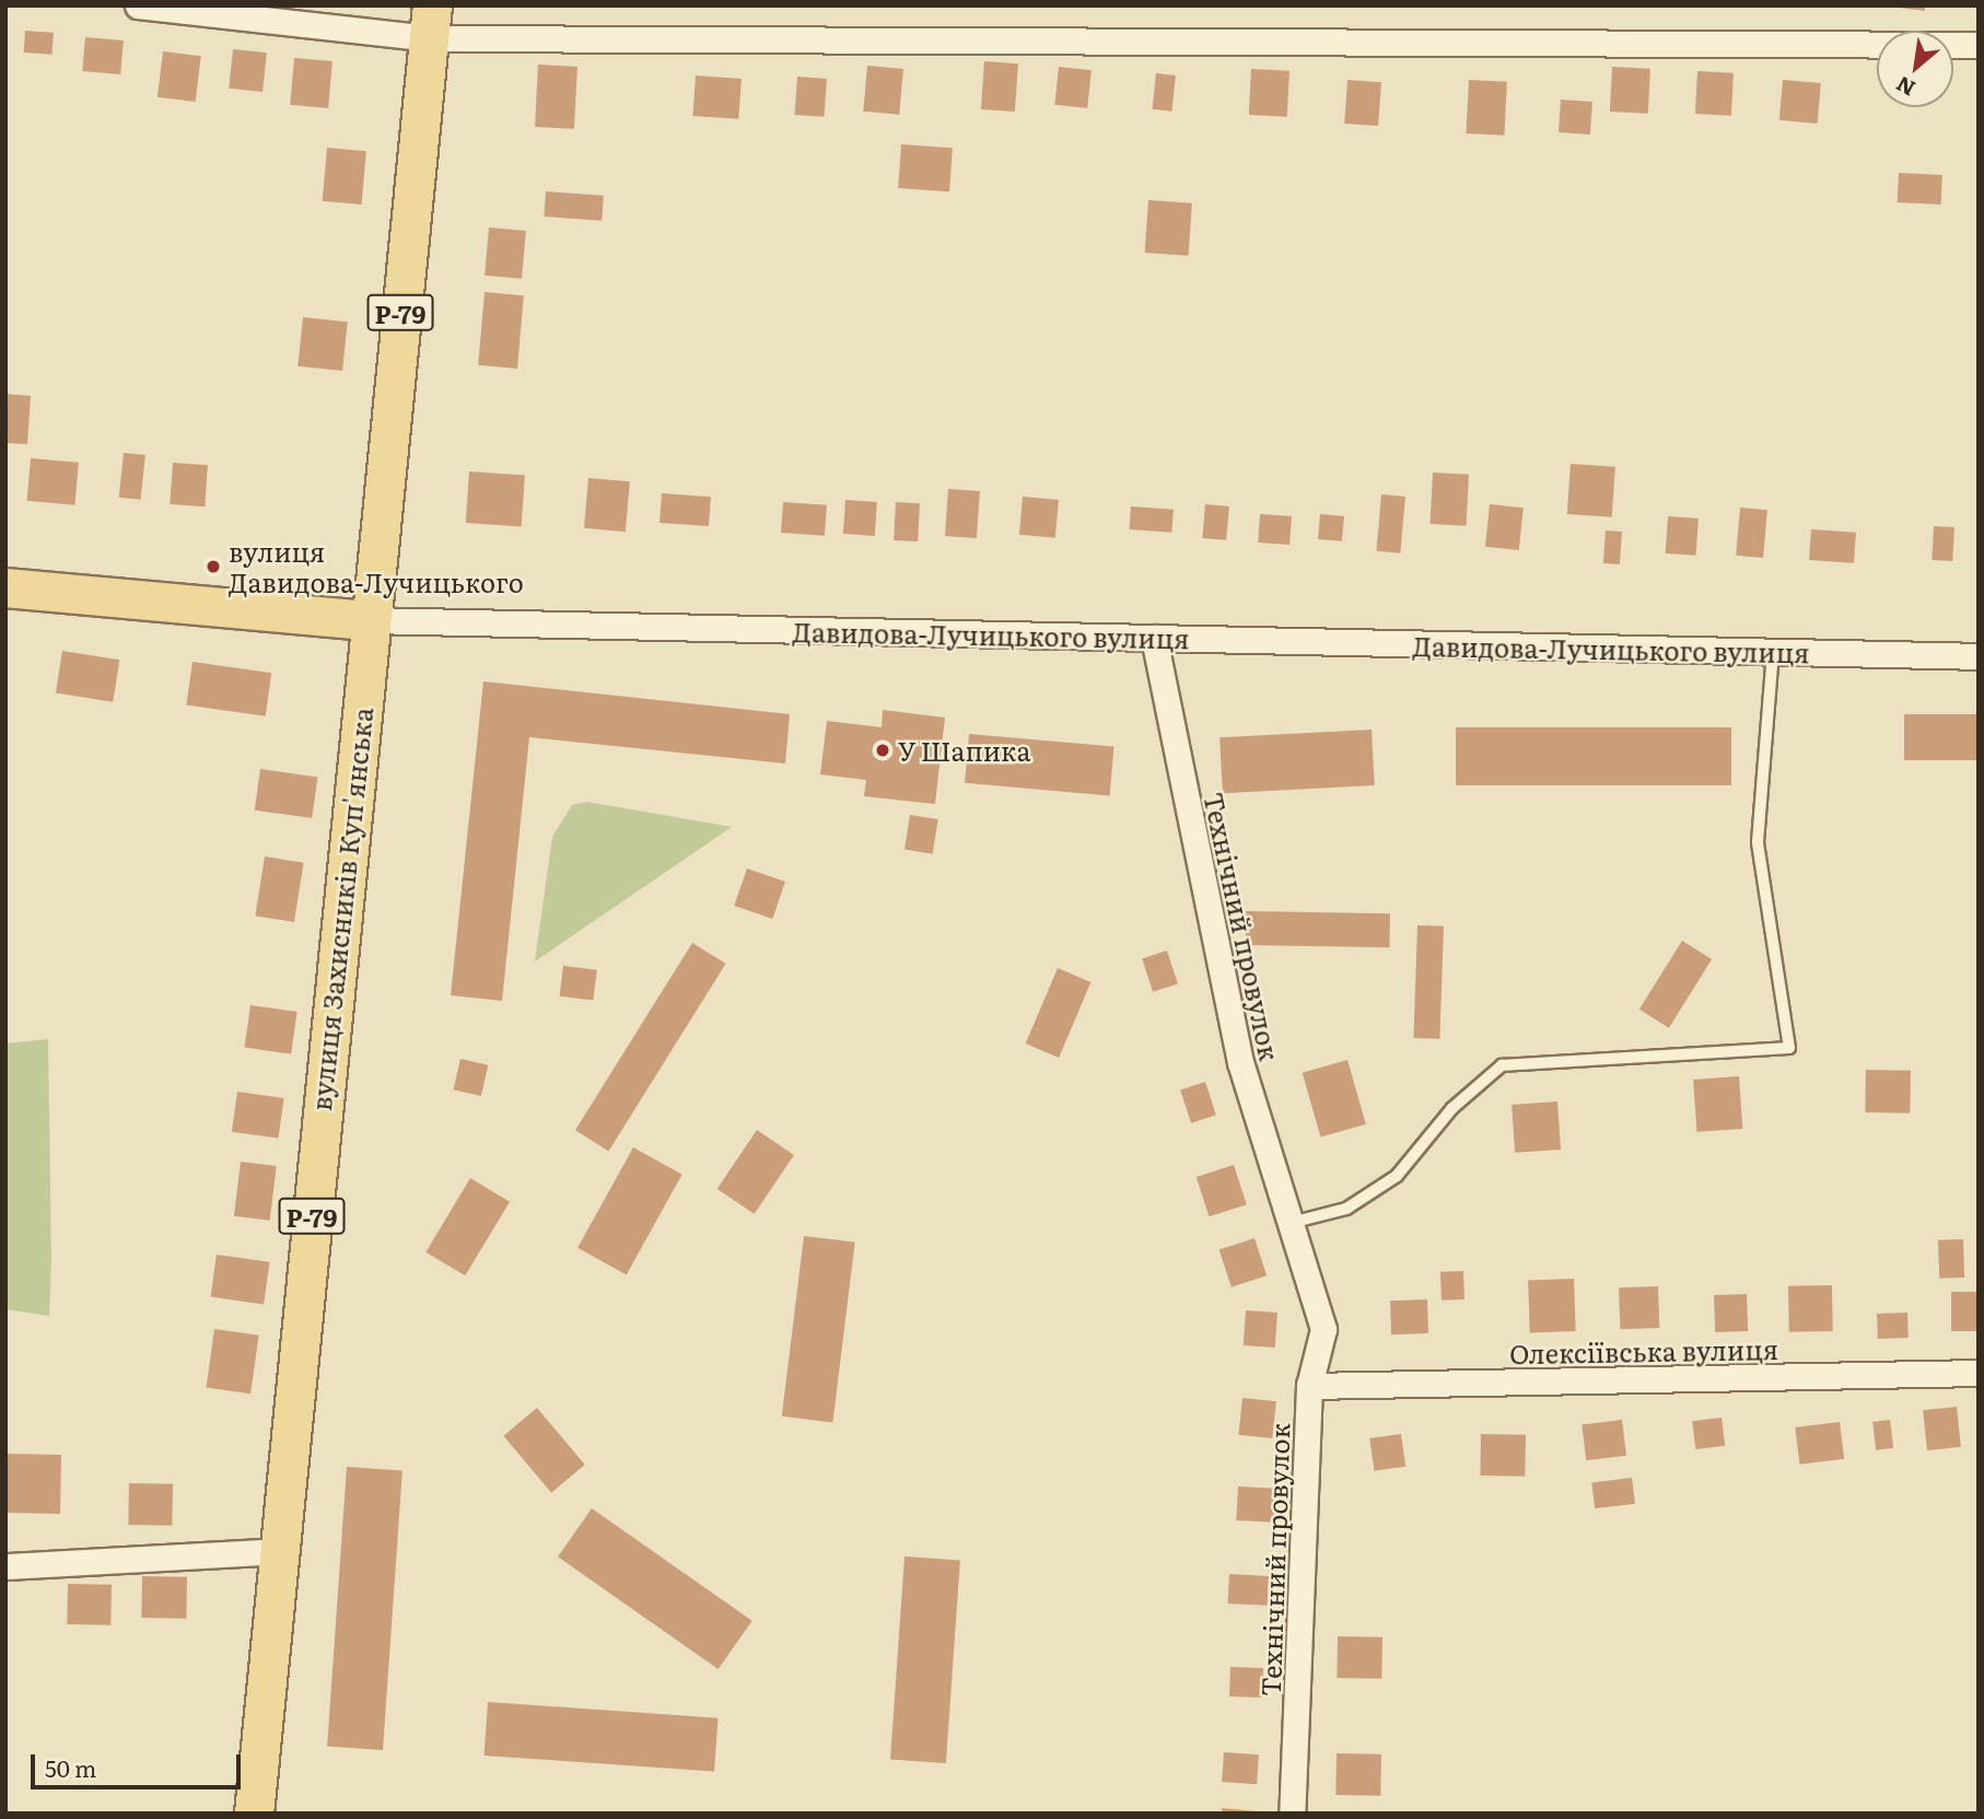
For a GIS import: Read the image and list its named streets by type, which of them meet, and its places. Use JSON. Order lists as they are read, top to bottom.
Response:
{
  "streets": {
    "main road": ["Р-79", "Давидова-Лучицького вулиця", "вулиця Захисників Куп'янська"],
    "street": ["Технічний провулок", "Олексіївська вулиця"]
  },
  "crossings": [
    ["Давидова-Лучицького вулиця", "вулиця Захисників Куп'янська"],
    ["Давидова-Лучицького вулиця", "Технічний провулок"],
    ["Технічний провулок", "Олексіївська вулиця"]
  ],
  "places": ["вулиця Давидова-Лучицького", "У Шапика"],
  "scale_bar": "50 m",
  "north": "bottom left"
}
